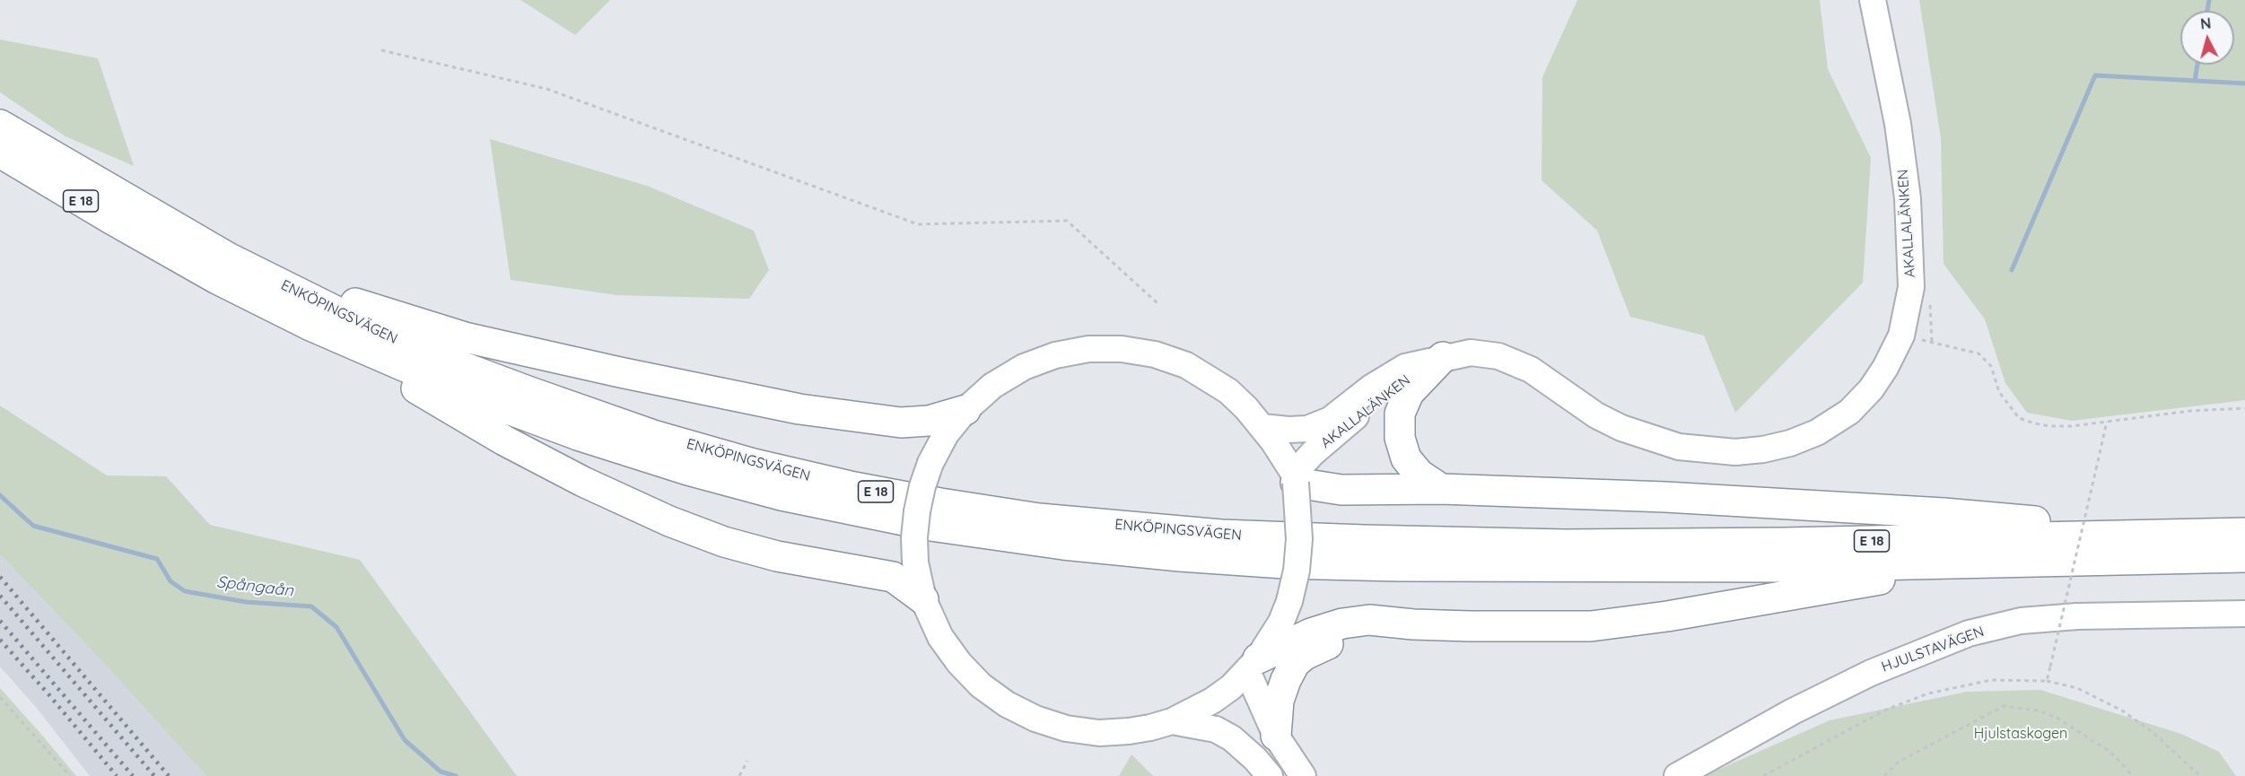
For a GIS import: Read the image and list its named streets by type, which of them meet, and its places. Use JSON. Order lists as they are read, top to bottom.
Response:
{
  "streets": {
    "highway": ["E 18", "ENKÖPINGSVÄGEN"],
    "main road": ["AKALLALÄNKEN", "HJULSTAVÄGEN"]
  },
  "crossings": [
    ["E 18", "ENKÖPINGSVÄGEN"]
  ],
  "water": ["Spångaån"],
  "parks": ["Hjulstaskogen"],
  "north": "top"
}
